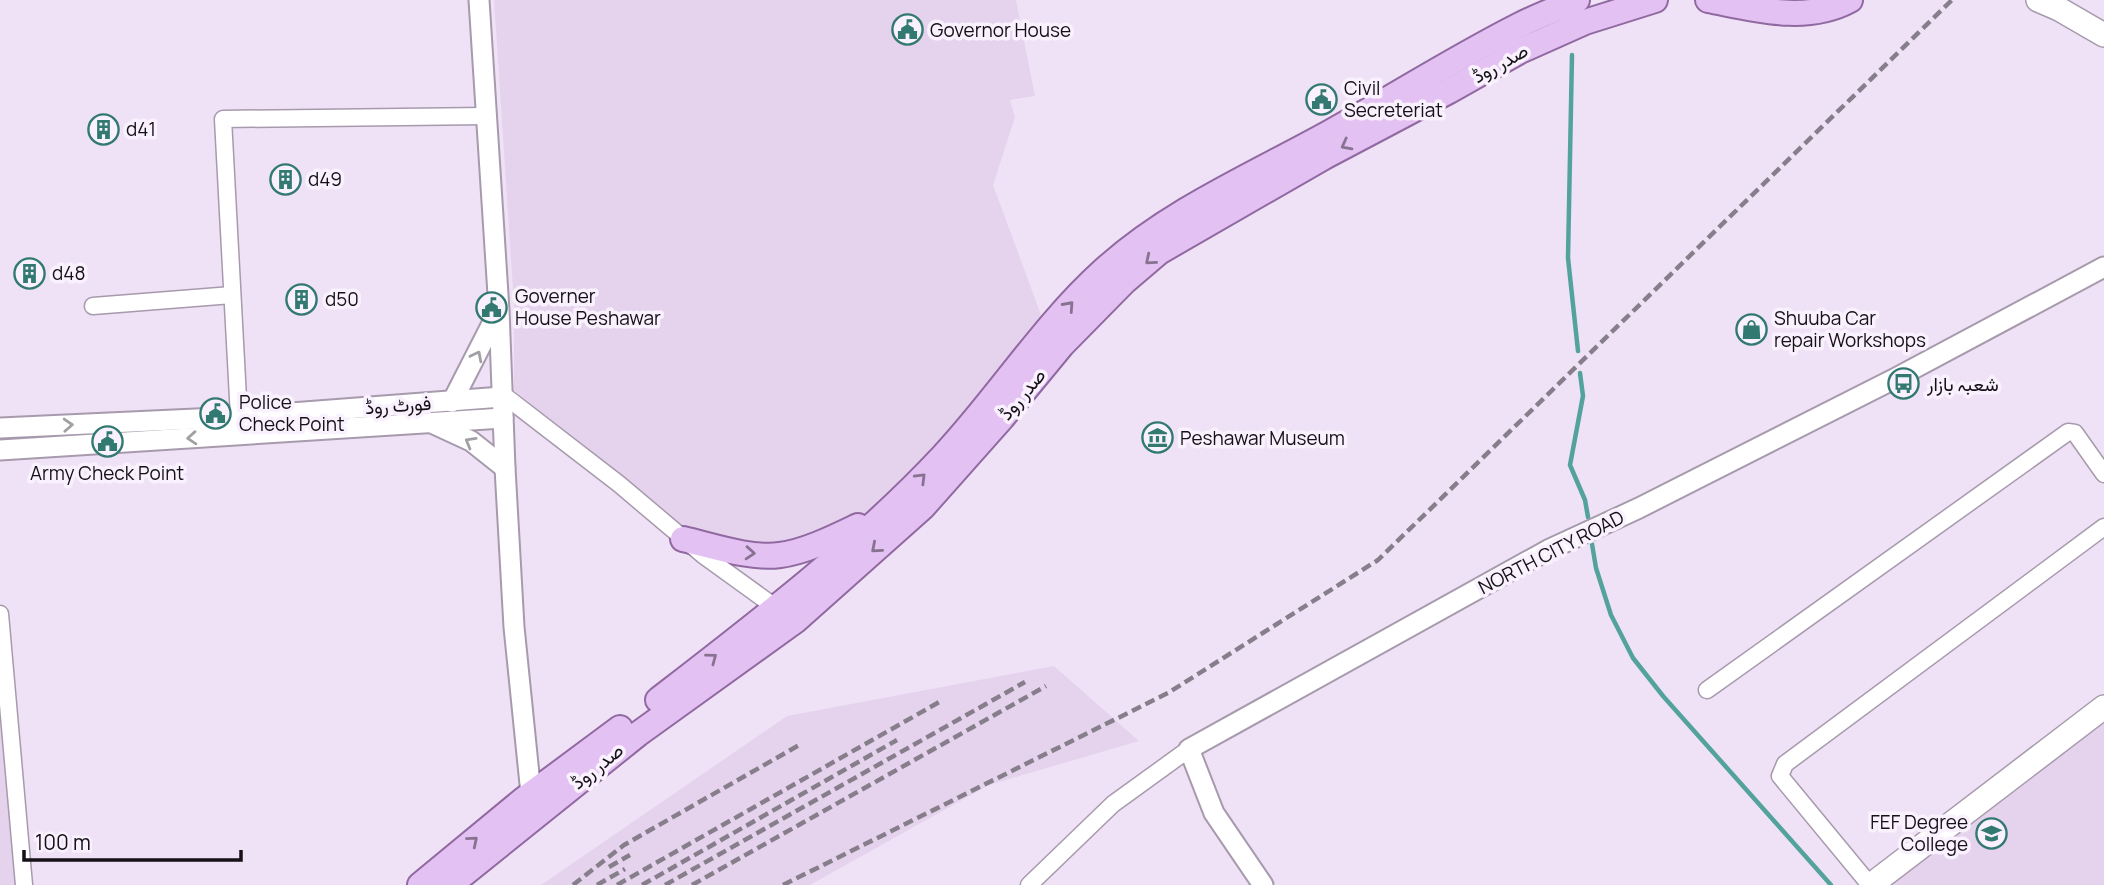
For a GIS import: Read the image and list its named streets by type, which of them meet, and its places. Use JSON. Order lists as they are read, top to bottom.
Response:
{
  "streets": {
    "main road": ["صدر روڈ"],
    "street": ["فورٹ روڈ", "NORTH CITY ROAD"]
  },
  "places": {
    "public building": [
      "Governor House",
      "Civil Secreteriat",
      "Governer House Peshawar",
      "Police Check Point",
      "Army Check Point"
    ],
    "building": [
      "d41",
      "d49",
      "d48",
      "d50"
    ],
    "shop": ["Shuuba Car repair Workshops"],
    "bus stop": ["شعبہ بازار"],
    "museum": ["Peshawar Museum"],
    "school or university": ["FEF Degree College"]
  },
  "scale_bar": "100 m"
}
